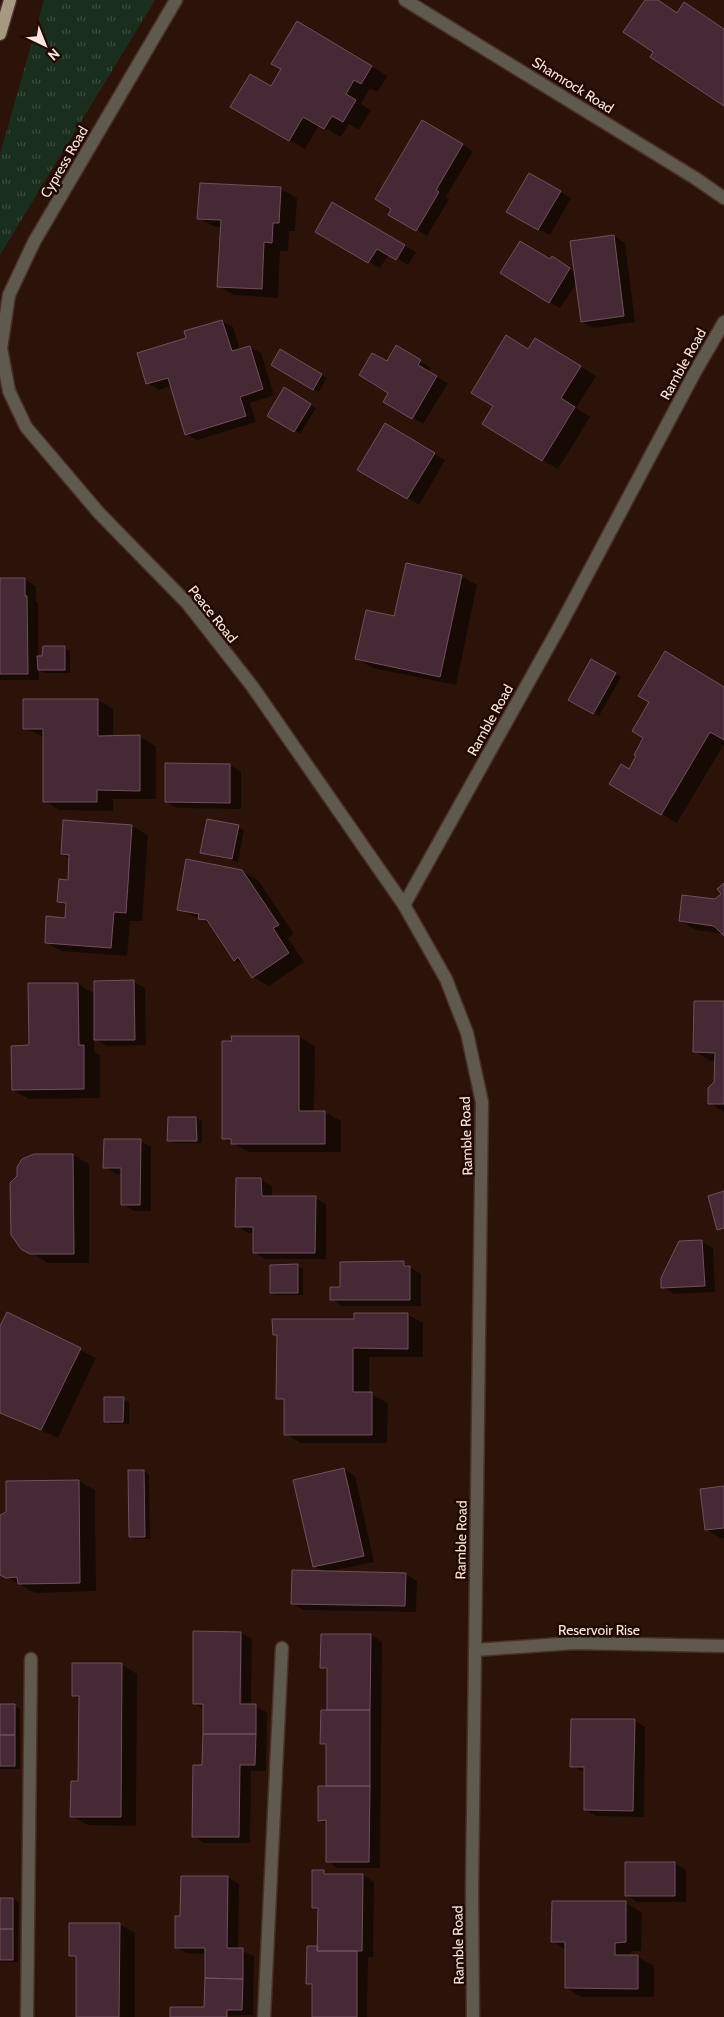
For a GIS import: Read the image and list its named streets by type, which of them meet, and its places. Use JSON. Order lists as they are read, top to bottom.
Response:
{
  "streets": {
    "street": [
      "Shamrock Road",
      "Cypress Road",
      "Ramble Road",
      "Peace Road",
      "Reservoir Rise"
    ]
  },
  "crossings": [
    ["Cypress Road", "Peace Road"],
    ["Ramble Road", "Peace Road"],
    ["Ramble Road", "Reservoir Rise"]
  ],
  "north": "bottom right"
}
